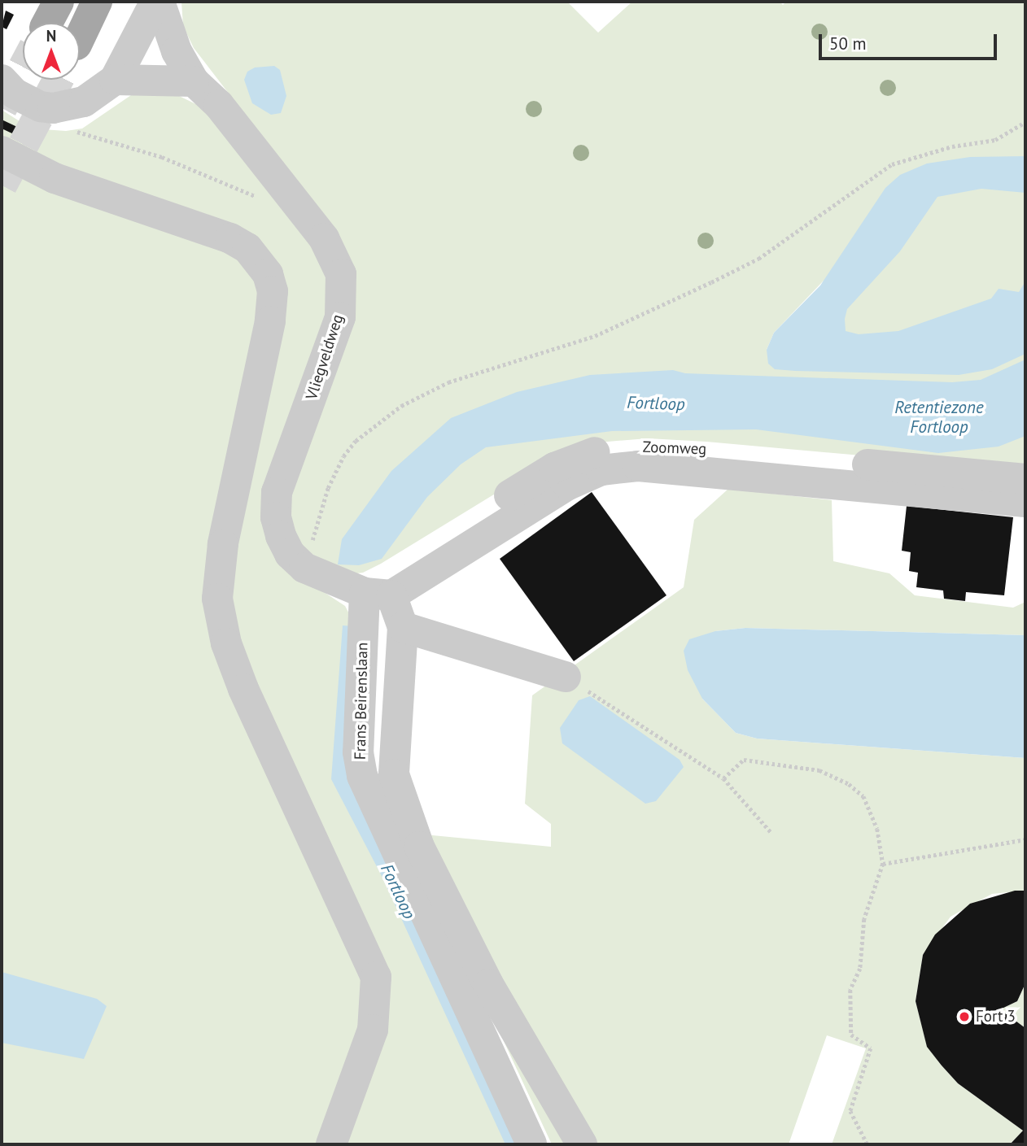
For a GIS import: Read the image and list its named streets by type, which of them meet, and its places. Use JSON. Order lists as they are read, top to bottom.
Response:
{
  "streets": {
    "street": ["Vliegveldweg", "Zoomweg", "Frans Beirenslaan"]
  },
  "crossings": [
    ["Zoomweg", "Frans Beirenslaan"]
  ],
  "water": ["Fortloop", "Retentiezone Fortloop"],
  "places": ["Fort 3"],
  "scale_bar": "50 m",
  "north": "top"
}
